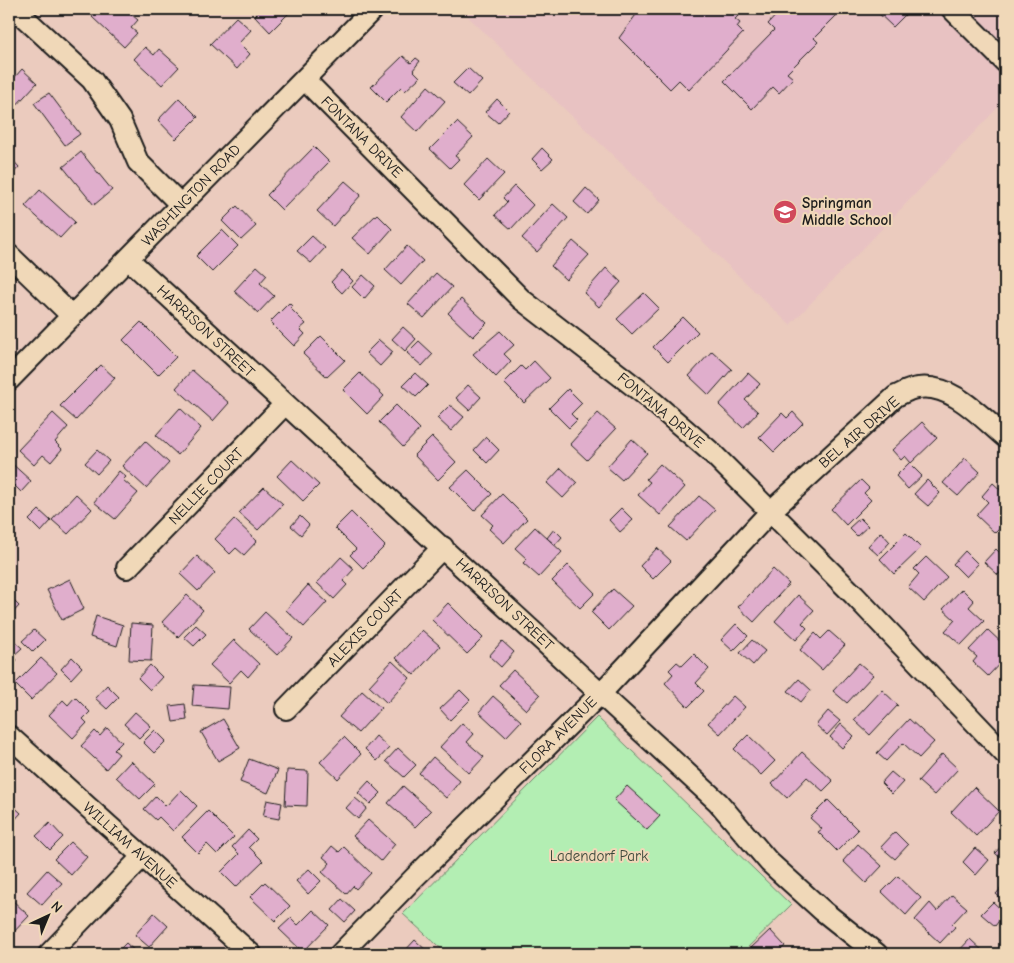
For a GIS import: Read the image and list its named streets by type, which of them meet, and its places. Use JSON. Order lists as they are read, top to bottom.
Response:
{
  "streets": {
    "street": [
      "FONTANA DRIVE",
      "WASHINGTON ROAD",
      "HARRISON STREET",
      "BEL AIR DRIVE",
      "NELLIE COURT",
      "ALEXIS COURT",
      "FLORA AVENUE",
      "WILLIAM AVENUE"
    ]
  },
  "crossings": [
    ["FONTANA DRIVE", "WASHINGTON ROAD"],
    ["FONTANA DRIVE", "BEL AIR DRIVE"],
    ["FONTANA DRIVE", "FLORA AVENUE"],
    ["WASHINGTON ROAD", "HARRISON STREET"],
    ["HARRISON STREET", "NELLIE COURT"],
    ["HARRISON STREET", "ALEXIS COURT"],
    ["HARRISON STREET", "FLORA AVENUE"],
    ["BEL AIR DRIVE", "FLORA AVENUE"]
  ],
  "parks": ["Ladendorf Park"],
  "places": {
    "school or university": ["Springman Middle School"]
  },
  "north": "top right"
}
